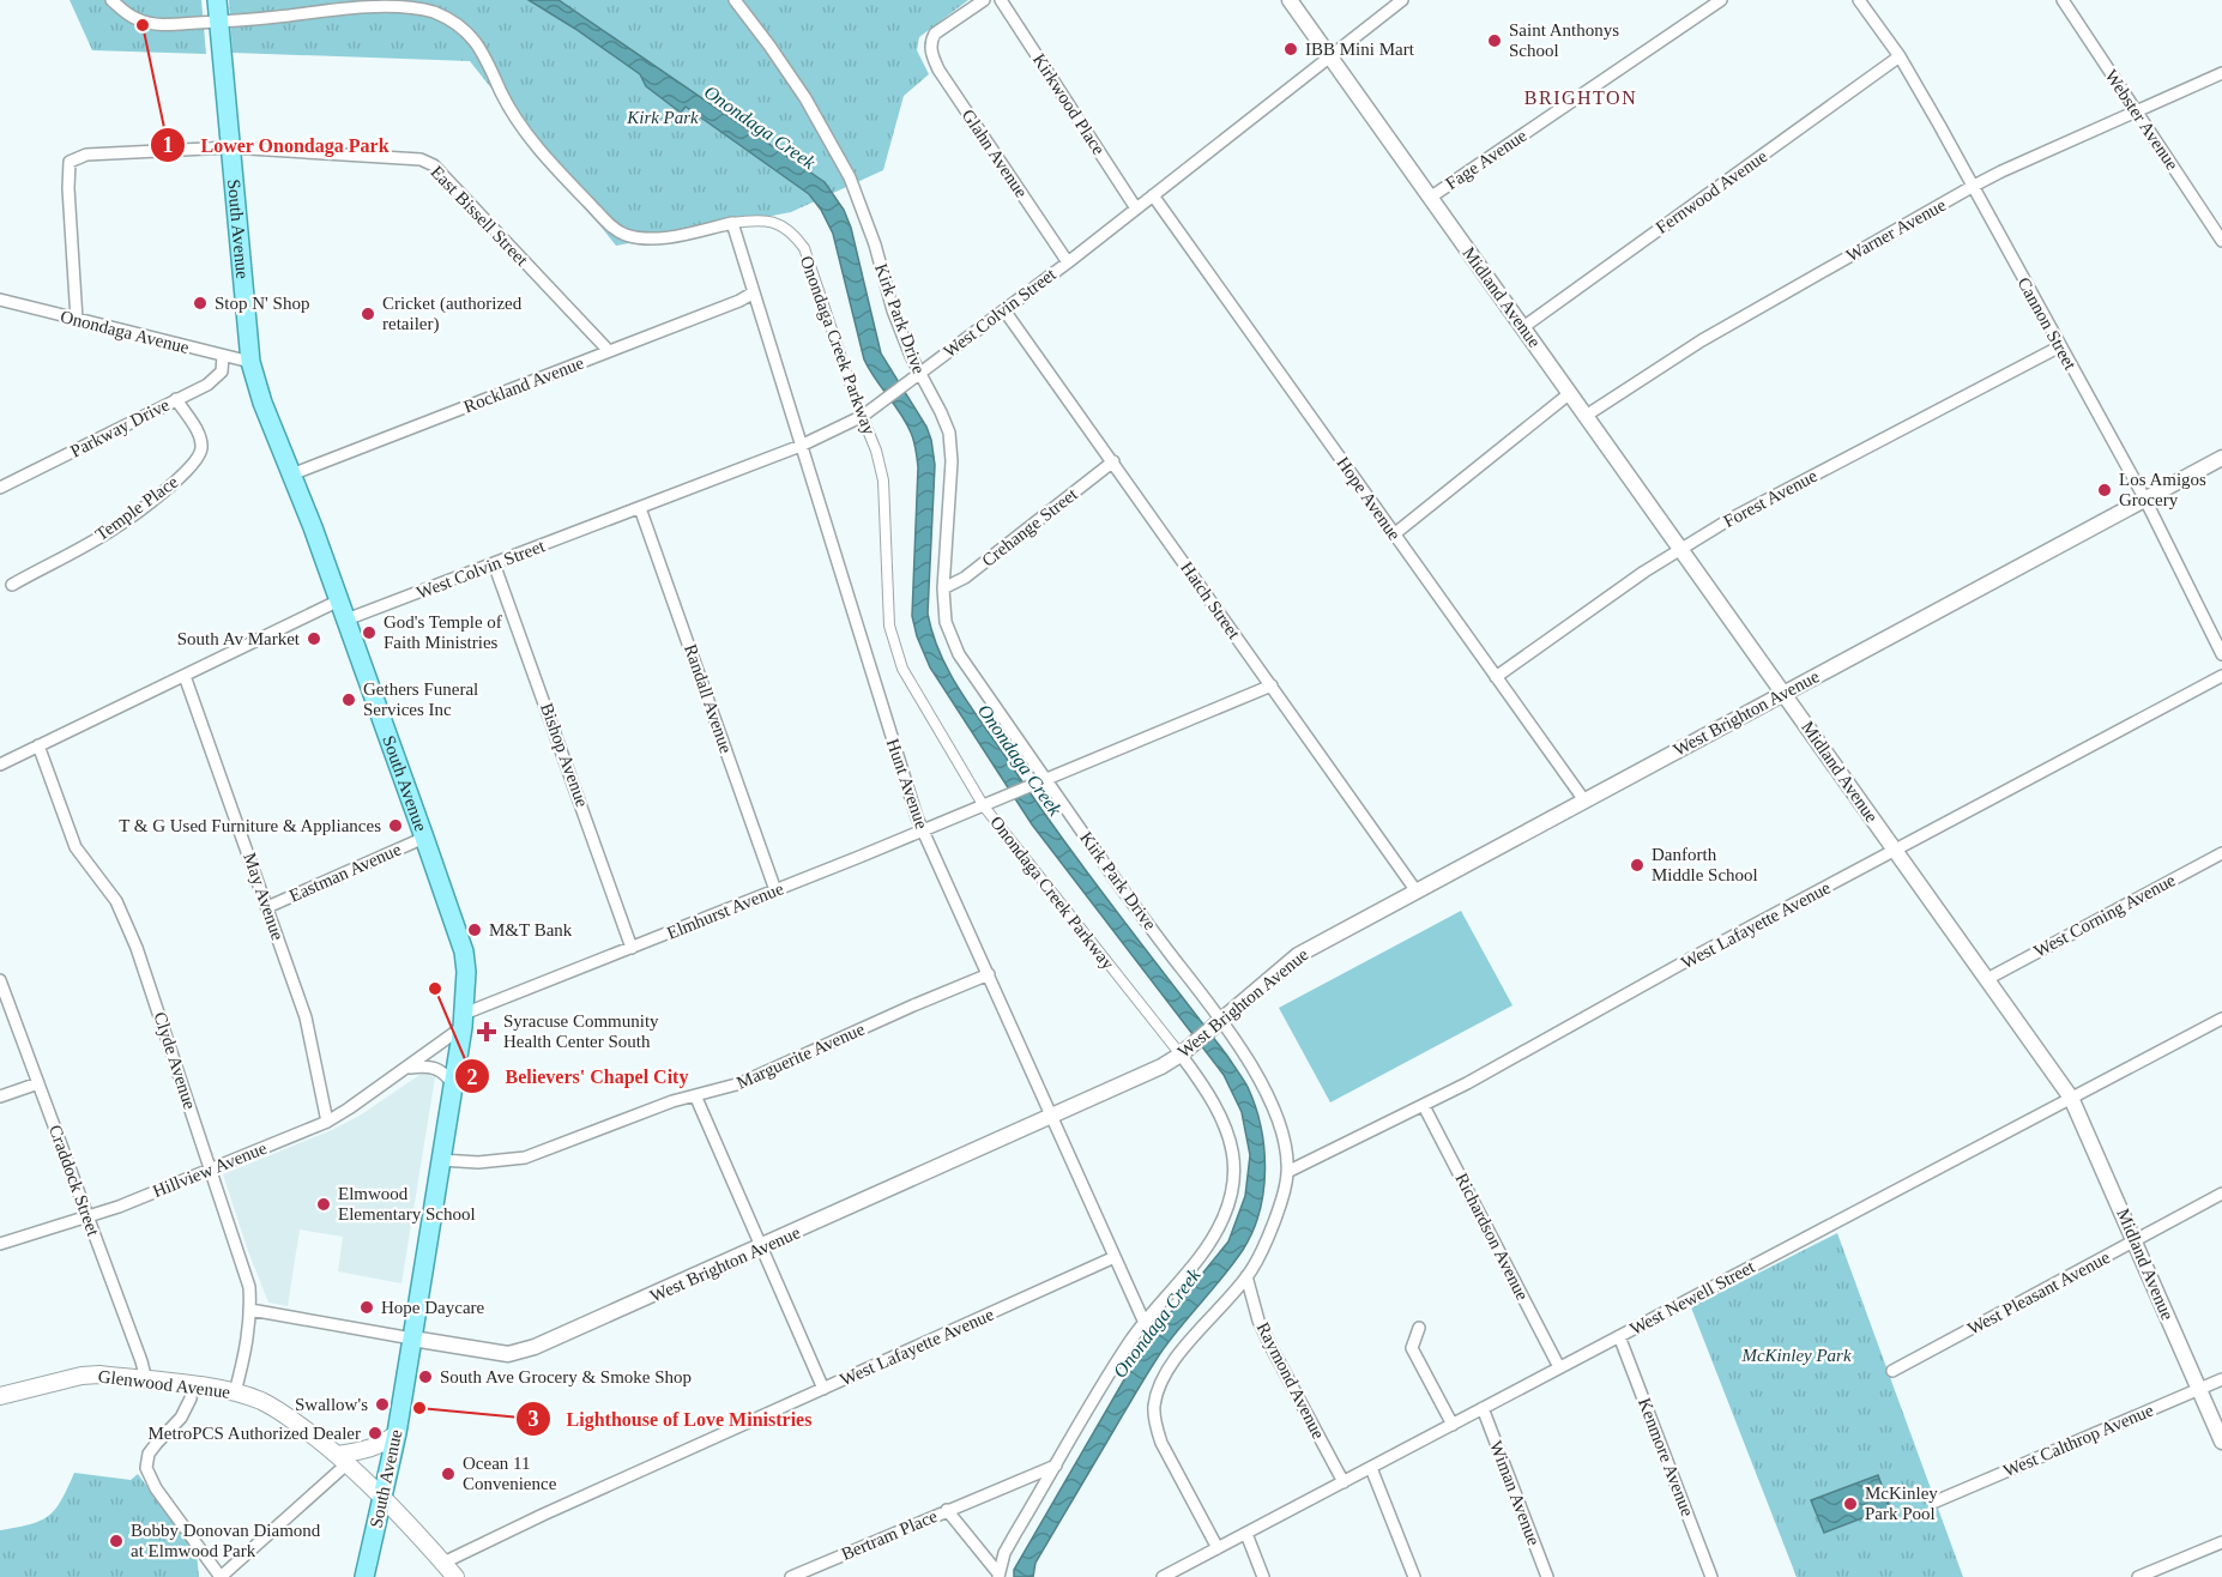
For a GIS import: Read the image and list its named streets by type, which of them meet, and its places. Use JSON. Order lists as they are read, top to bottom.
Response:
{
  "streets": {
    "main road": ["South Avenue", "Glenwood Avenue"],
    "street": [
      "Kirkwood Place",
      "Webster Avenue",
      "Glahn Avenue",
      "Fage Avenue",
      "Fernwood Avenue",
      "East Bissell Street",
      "Warner Avenue",
      "Midland Avenue",
      "West Colvin Street",
      "Kirk Park Drive",
      "Cannon Street",
      "Onondaga Avenue",
      "Onondaga Creek Parkway",
      "Rockland Avenue",
      "Parkway Drive",
      "Hope Avenue",
      "Forest Avenue",
      "Temple Place",
      "Crehange Street",
      "Hatch Street",
      "Randall Avenue",
      "West Brighton Avenue",
      "Bishop Avenue",
      "Hunt Avenue",
      "Eastman Avenue",
      "May Avenue",
      "Elmhurst Avenue",
      "West Corning Avenue",
      "West Lafayette Avenue",
      "Marguerite Avenue",
      "Clyde Avenue",
      "Hillview Avenue",
      "Craddock Street",
      "Richardson Avenue",
      "West Pleasant Avenue",
      "West Newell Street",
      "Raymond Avenue",
      "West Calthrop Avenue",
      "Kenmore Avenue",
      "Wiman Avenue",
      "Bertram Place"
    ]
  },
  "crossings": [
    ["Kirkwood Place", "West Colvin Street"],
    ["Webster Avenue", "Warner Avenue"],
    ["Glahn Avenue", "West Colvin Street"],
    ["Fage Avenue", "Midland Avenue"],
    ["Fernwood Avenue", "Midland Avenue"],
    ["Fernwood Avenue", "Cannon Street"],
    ["East Bissell Street", "South Avenue"],
    ["East Bissell Street", "Onondaga Avenue"],
    ["East Bissell Street", "Rockland Avenue"],
    ["South Avenue", "West Colvin Street"],
    ["South Avenue", "Onondaga Avenue"],
    ["South Avenue", "Onondaga Creek Parkway"],
    ["South Avenue", "Rockland Avenue"],
    ["South Avenue", "West Brighton Avenue"],
    ["South Avenue", "Eastman Avenue"],
    ["South Avenue", "Elmhurst Avenue"],
    ["South Avenue", "Marguerite Avenue"],
    ["South Avenue", "Hillview Avenue"],
    ["South Avenue", "Glenwood Avenue"],
    ["Warner Avenue", "Midland Avenue"],
    ["Warner Avenue", "Cannon Street"],
    ["Midland Avenue", "West Colvin Street"],
    ["Midland Avenue", "Forest Avenue"],
    ["Midland Avenue", "West Brighton Avenue"],
    ["Midland Avenue", "West Corning Avenue"],
    ["Midland Avenue", "West Lafayette Avenue"],
    ["Midland Avenue", "West Pleasant Avenue"],
    ["Midland Avenue", "West Newell Street"],
    ["Midland Avenue", "West Calthrop Avenue"],
    ["West Colvin Street", "Kirk Park Drive"],
    ["West Colvin Street", "Onondaga Creek Parkway"],
    ["West Colvin Street", "Hope Avenue"],
    ["West Colvin Street", "Hatch Street"],
    ["West Colvin Street", "Randall Avenue"],
    ["West Colvin Street", "Bishop Avenue"],
    ["West Colvin Street", "Hunt Avenue"],
    ["Kirk Park Drive", "Crehange Street"],
    ["Kirk Park Drive", "West Brighton Avenue"],
    ["Kirk Park Drive", "Elmhurst Avenue"],
    ["Kirk Park Drive", "West Lafayette Avenue"],
    ["Kirk Park Drive", "West Newell Street"],
    ["Kirk Park Drive", "Raymond Avenue"],
    ["Cannon Street", "Forest Avenue"],
    ["Cannon Street", "West Brighton Avenue"],
    ["Onondaga Avenue", "Parkway Drive"],
    ["Onondaga Creek Parkway", "West Brighton Avenue"],
    ["Onondaga Creek Parkway", "Hunt Avenue"],
    ["Onondaga Creek Parkway", "Elmhurst Avenue"],
    ["Rockland Avenue", "Hunt Avenue"],
    ["Parkway Drive", "Temple Place"],
    ["Hope Avenue", "Forest Avenue"],
    ["Hope Avenue", "West Brighton Avenue"],
    ["Crehange Street", "Hatch Street"],
    ["Hatch Street", "West Brighton Avenue"],
    ["Randall Avenue", "Elmhurst Avenue"],
    ["West Brighton Avenue", "Hunt Avenue"],
    ["West Brighton Avenue", "Clyde Avenue"],
    ["Bishop Avenue", "Elmhurst Avenue"],
    ["Hunt Avenue", "Elmhurst Avenue"],
    ["Hunt Avenue", "West Lafayette Avenue"],
    ["Hunt Avenue", "Marguerite Avenue"],
    ["Eastman Avenue", "May Avenue"],
    ["May Avenue", "Hillview Avenue"],
    ["Elmhurst Avenue", "Hillview Avenue"],
    ["West Lafayette Avenue", "Richardson Avenue"],
    ["West Lafayette Avenue", "Glenwood Avenue"],
    ["Clyde Avenue", "Hillview Avenue"],
    ["Clyde Avenue", "Glenwood Avenue"],
    ["Hillview Avenue", "Craddock Street"],
    ["Craddock Street", "Glenwood Avenue"],
    ["Richardson Avenue", "West Newell Street"],
    ["West Newell Street", "Raymond Avenue"],
    ["West Newell Street", "Kenmore Avenue"],
    ["West Newell Street", "Wiman Avenue"]
  ],
  "districts": ["BRIGHTON"],
  "water": ["Onondaga Creek"],
  "parks": ["Kirk Park", "McKinley Park"],
  "places": {
    "other": [
      "Lower Onondaga Park",
      "Saint Anthonys School",
      "IBB Mini Mart",
      "Stop N' Shop",
      "Cricket (authorized retailer)",
      "Los Amigos Grocery",
      "God's Temple of Faith Ministries",
      "South Av Market",
      "Gethers Funeral Services Inc",
      "T & G Used Furniture & Appliances",
      "Danforth Middle School",
      "M&T Bank",
      "Believers' Chapel City",
      "Elmwood Elementary School",
      "Hope Daycare",
      "South Ave Grocery & Smoke Shop",
      "Swallow's",
      "Lighthouse of Love Ministries",
      "MetroPCS Authorized Dealer",
      "Ocean 11 Convenience",
      "McKinley Park Pool",
      "Bobby Donovan Diamond at Elmwood Park"
    ],
    "health": ["Syracuse Community Health Center South"]
  }
}
